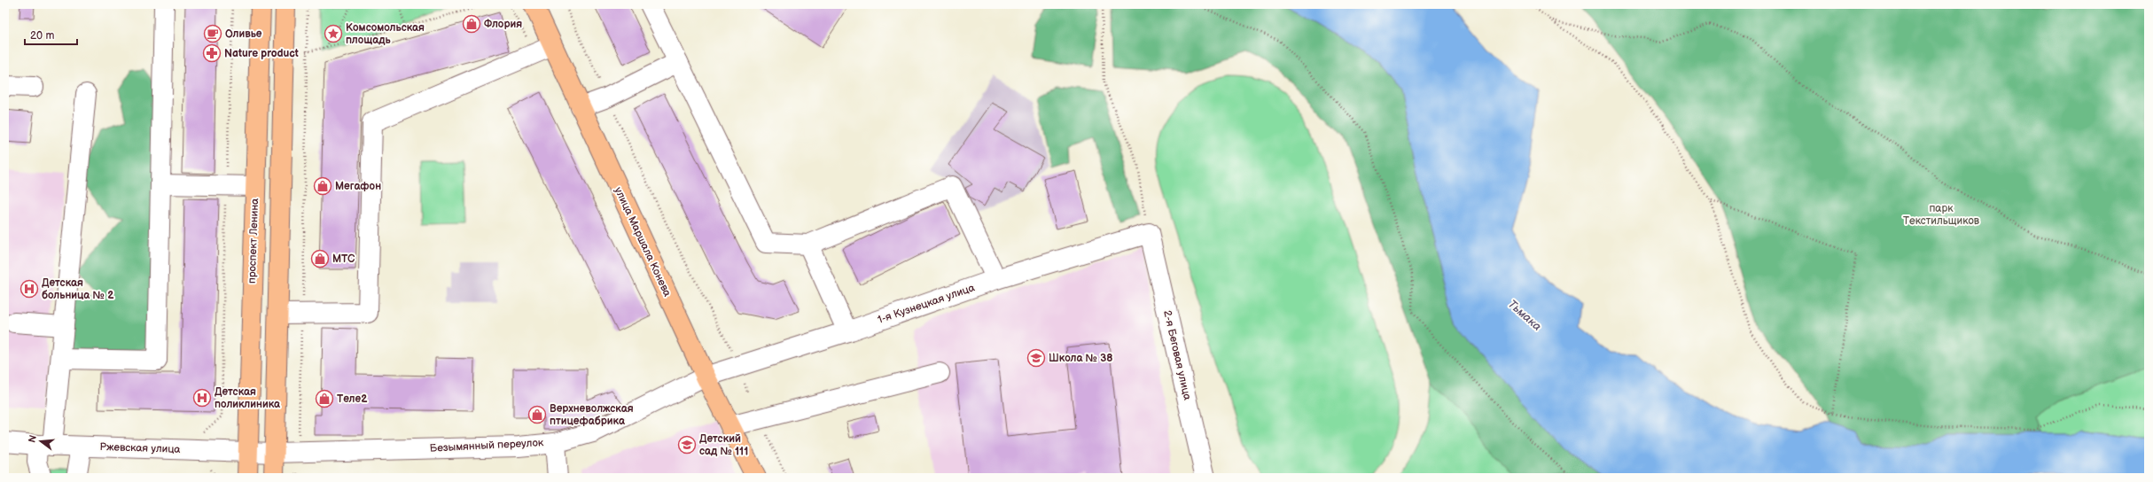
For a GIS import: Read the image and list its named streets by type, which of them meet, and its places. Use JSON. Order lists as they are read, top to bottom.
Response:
{
  "streets": {
    "main road": ["проспект Ленина", "улица Маршала Конева"],
    "street": [
      "1-я Кузнецкая улица",
      "2-я Беговая улица",
      "Безымянный переулок",
      "Ржевская улица"
    ]
  },
  "crossings": [
    ["проспект Ленина", "Ржевская улица"],
    ["улица Маршала Конева", "1-я Кузнецкая улица"],
    ["улица Маршала Конева", "Безымянный переулок"],
    ["1-я Кузнецкая улица", "2-я Беговая улица"],
    ["1-я Кузнецкая улица", "Безымянный переулок"],
    ["Безымянный переулок", "Ржевская улица"]
  ],
  "water": ["Тьмака"],
  "parks": ["парк Текстильщиков"],
  "places": {
    "shop": [
      "Флория",
      "Мегафон",
      "МТС",
      "Теле2",
      "Верхневолжская птицефабрика"
    ],
    "cafe": ["Оливье"],
    "place": ["Комсомольская площадь"],
    "pharmacy": ["Nature product"],
    "hospital": ["Детская больница № 2", "Детская поликлиника"],
    "school or university": ["Школа № 38", "Детский сад № 111"]
  },
  "scale_bar": "20 m",
  "north": "left"
}
